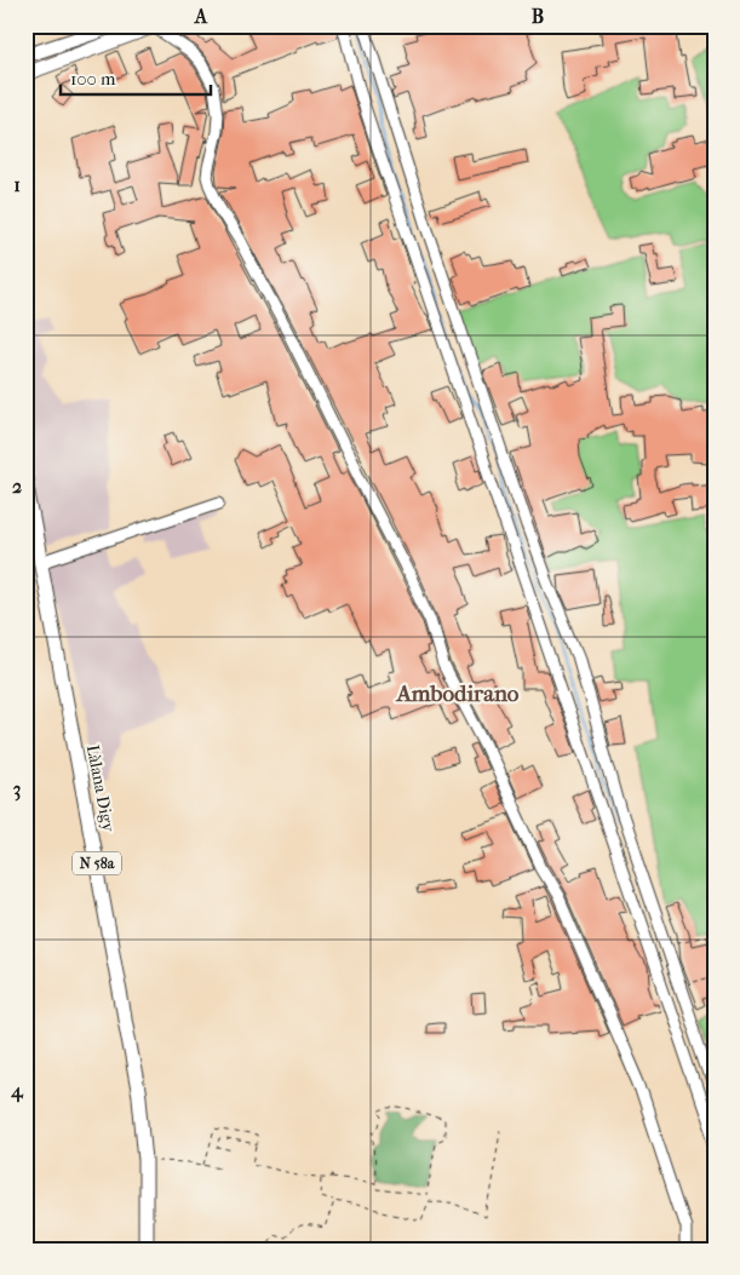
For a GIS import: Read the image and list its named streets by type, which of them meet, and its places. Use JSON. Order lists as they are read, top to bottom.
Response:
{
  "streets": {
    "main road": ["Làlana Digy", "N 58a"]
  },
  "districts": ["Ambodirano"],
  "scale_bar": "100 m",
  "grid": {
    "columns": ["A", "B"],
    "rows": [
      "1",
      "2",
      "3",
      "4"
    ]
  }
}
